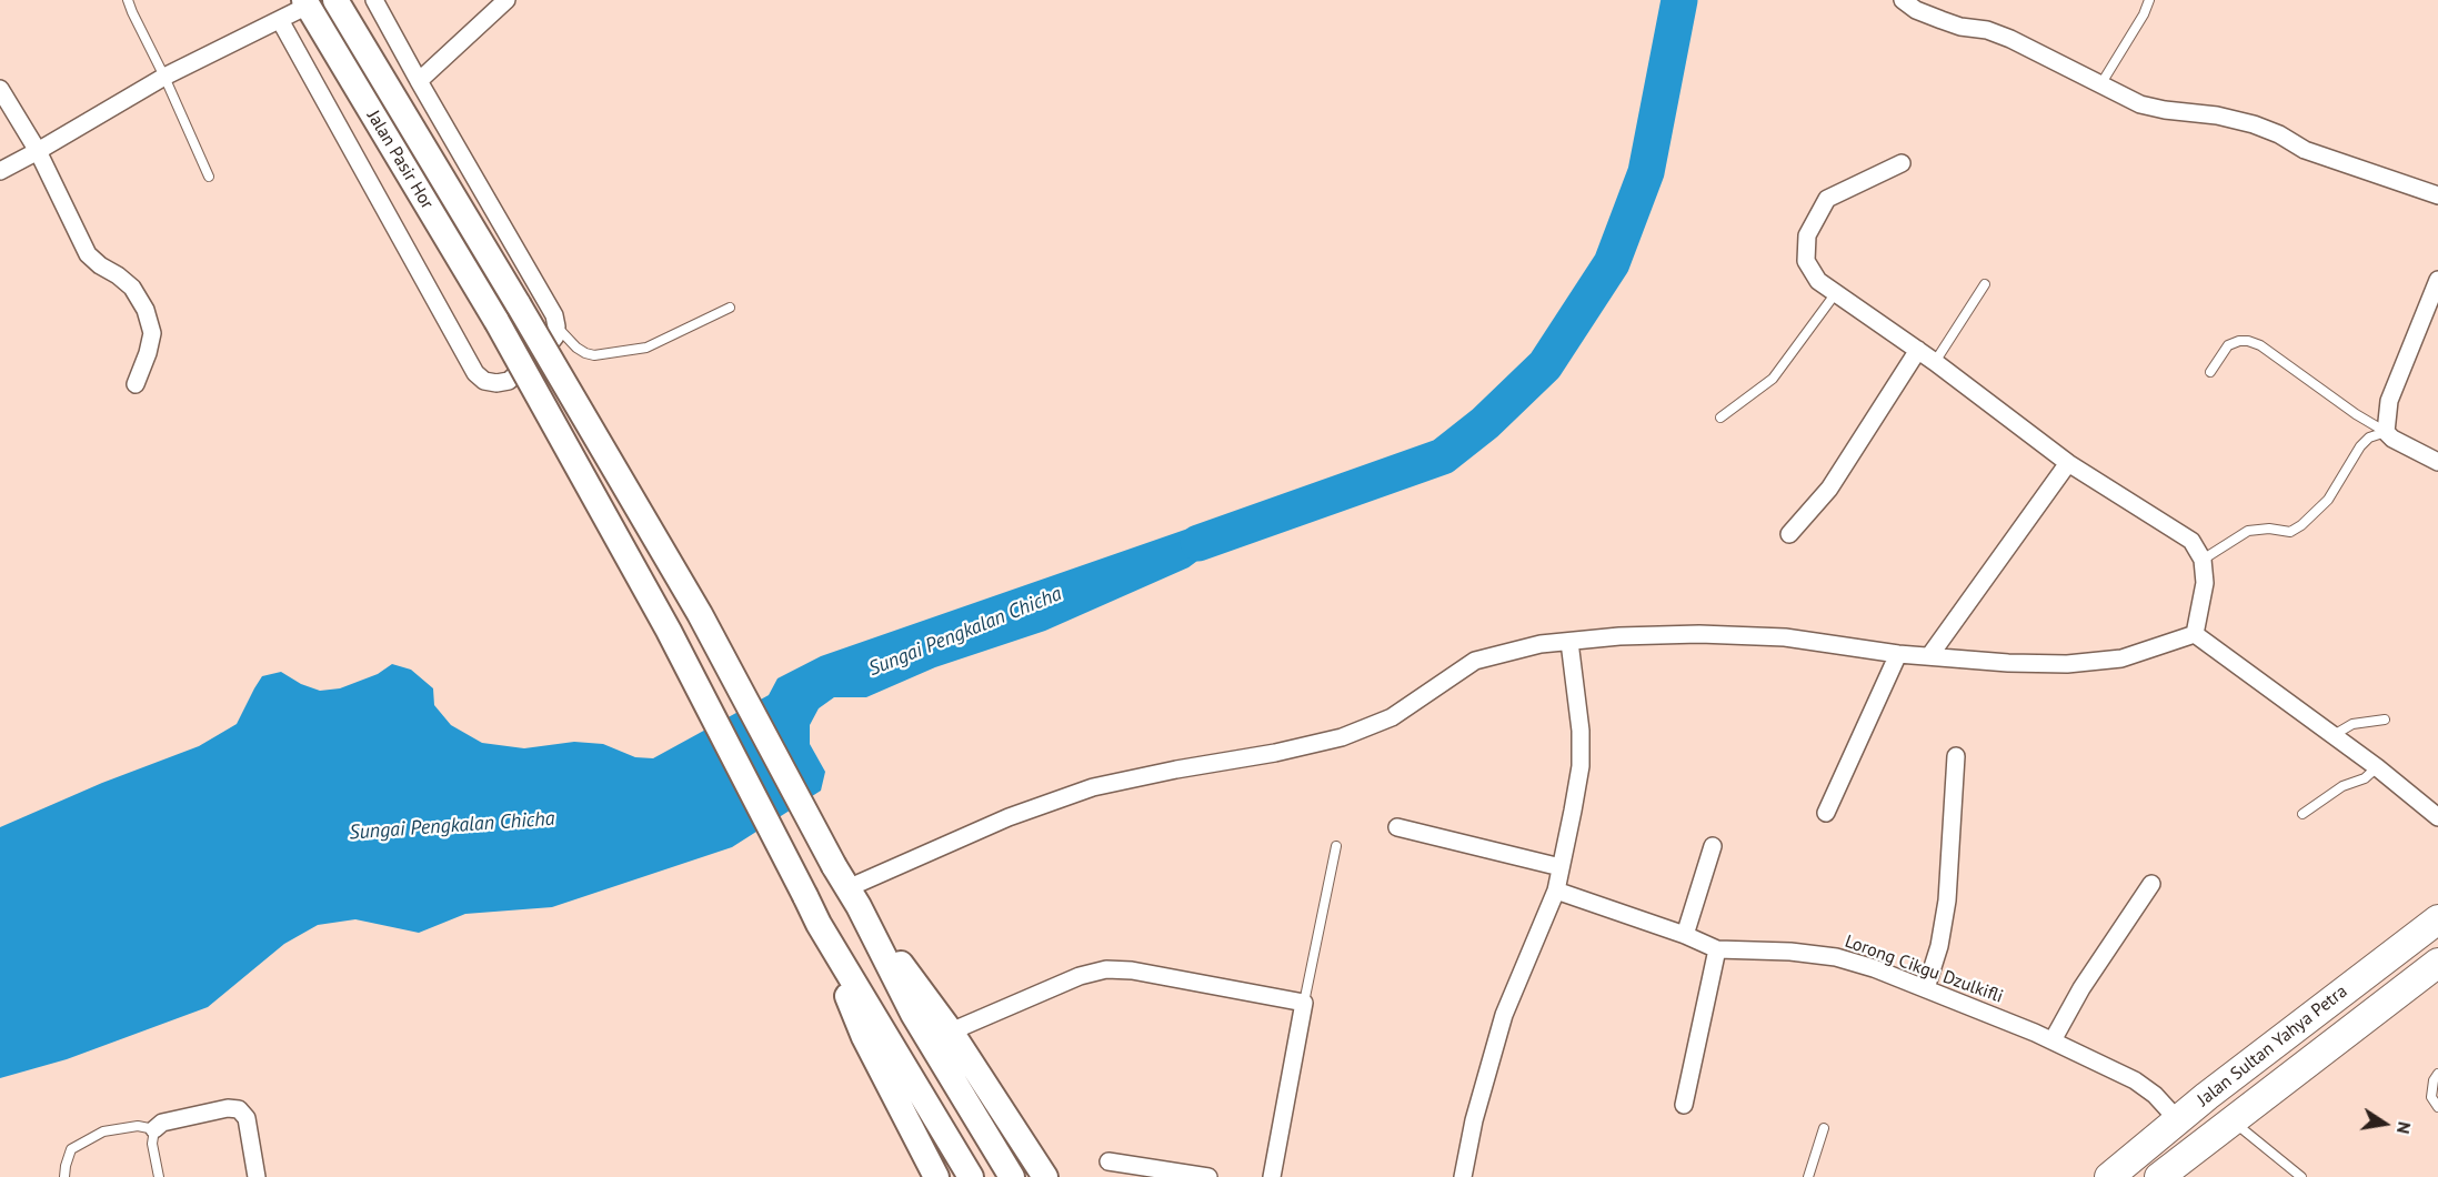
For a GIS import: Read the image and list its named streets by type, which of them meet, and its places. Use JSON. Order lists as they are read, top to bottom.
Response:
{
  "streets": {
    "highway": ["Jalan Sultan Yahya Petra"],
    "main road": ["Jalan Pasir Hor"],
    "street": ["Lorong Cikgu Dzulkifli"]
  },
  "crossings": [
    ["Lorong Cikgu Dzulkifli", "Jalan Sultan Yahya Petra"]
  ],
  "water": ["Sungai Pengkalan Chicha"],
  "north": "right"
}
